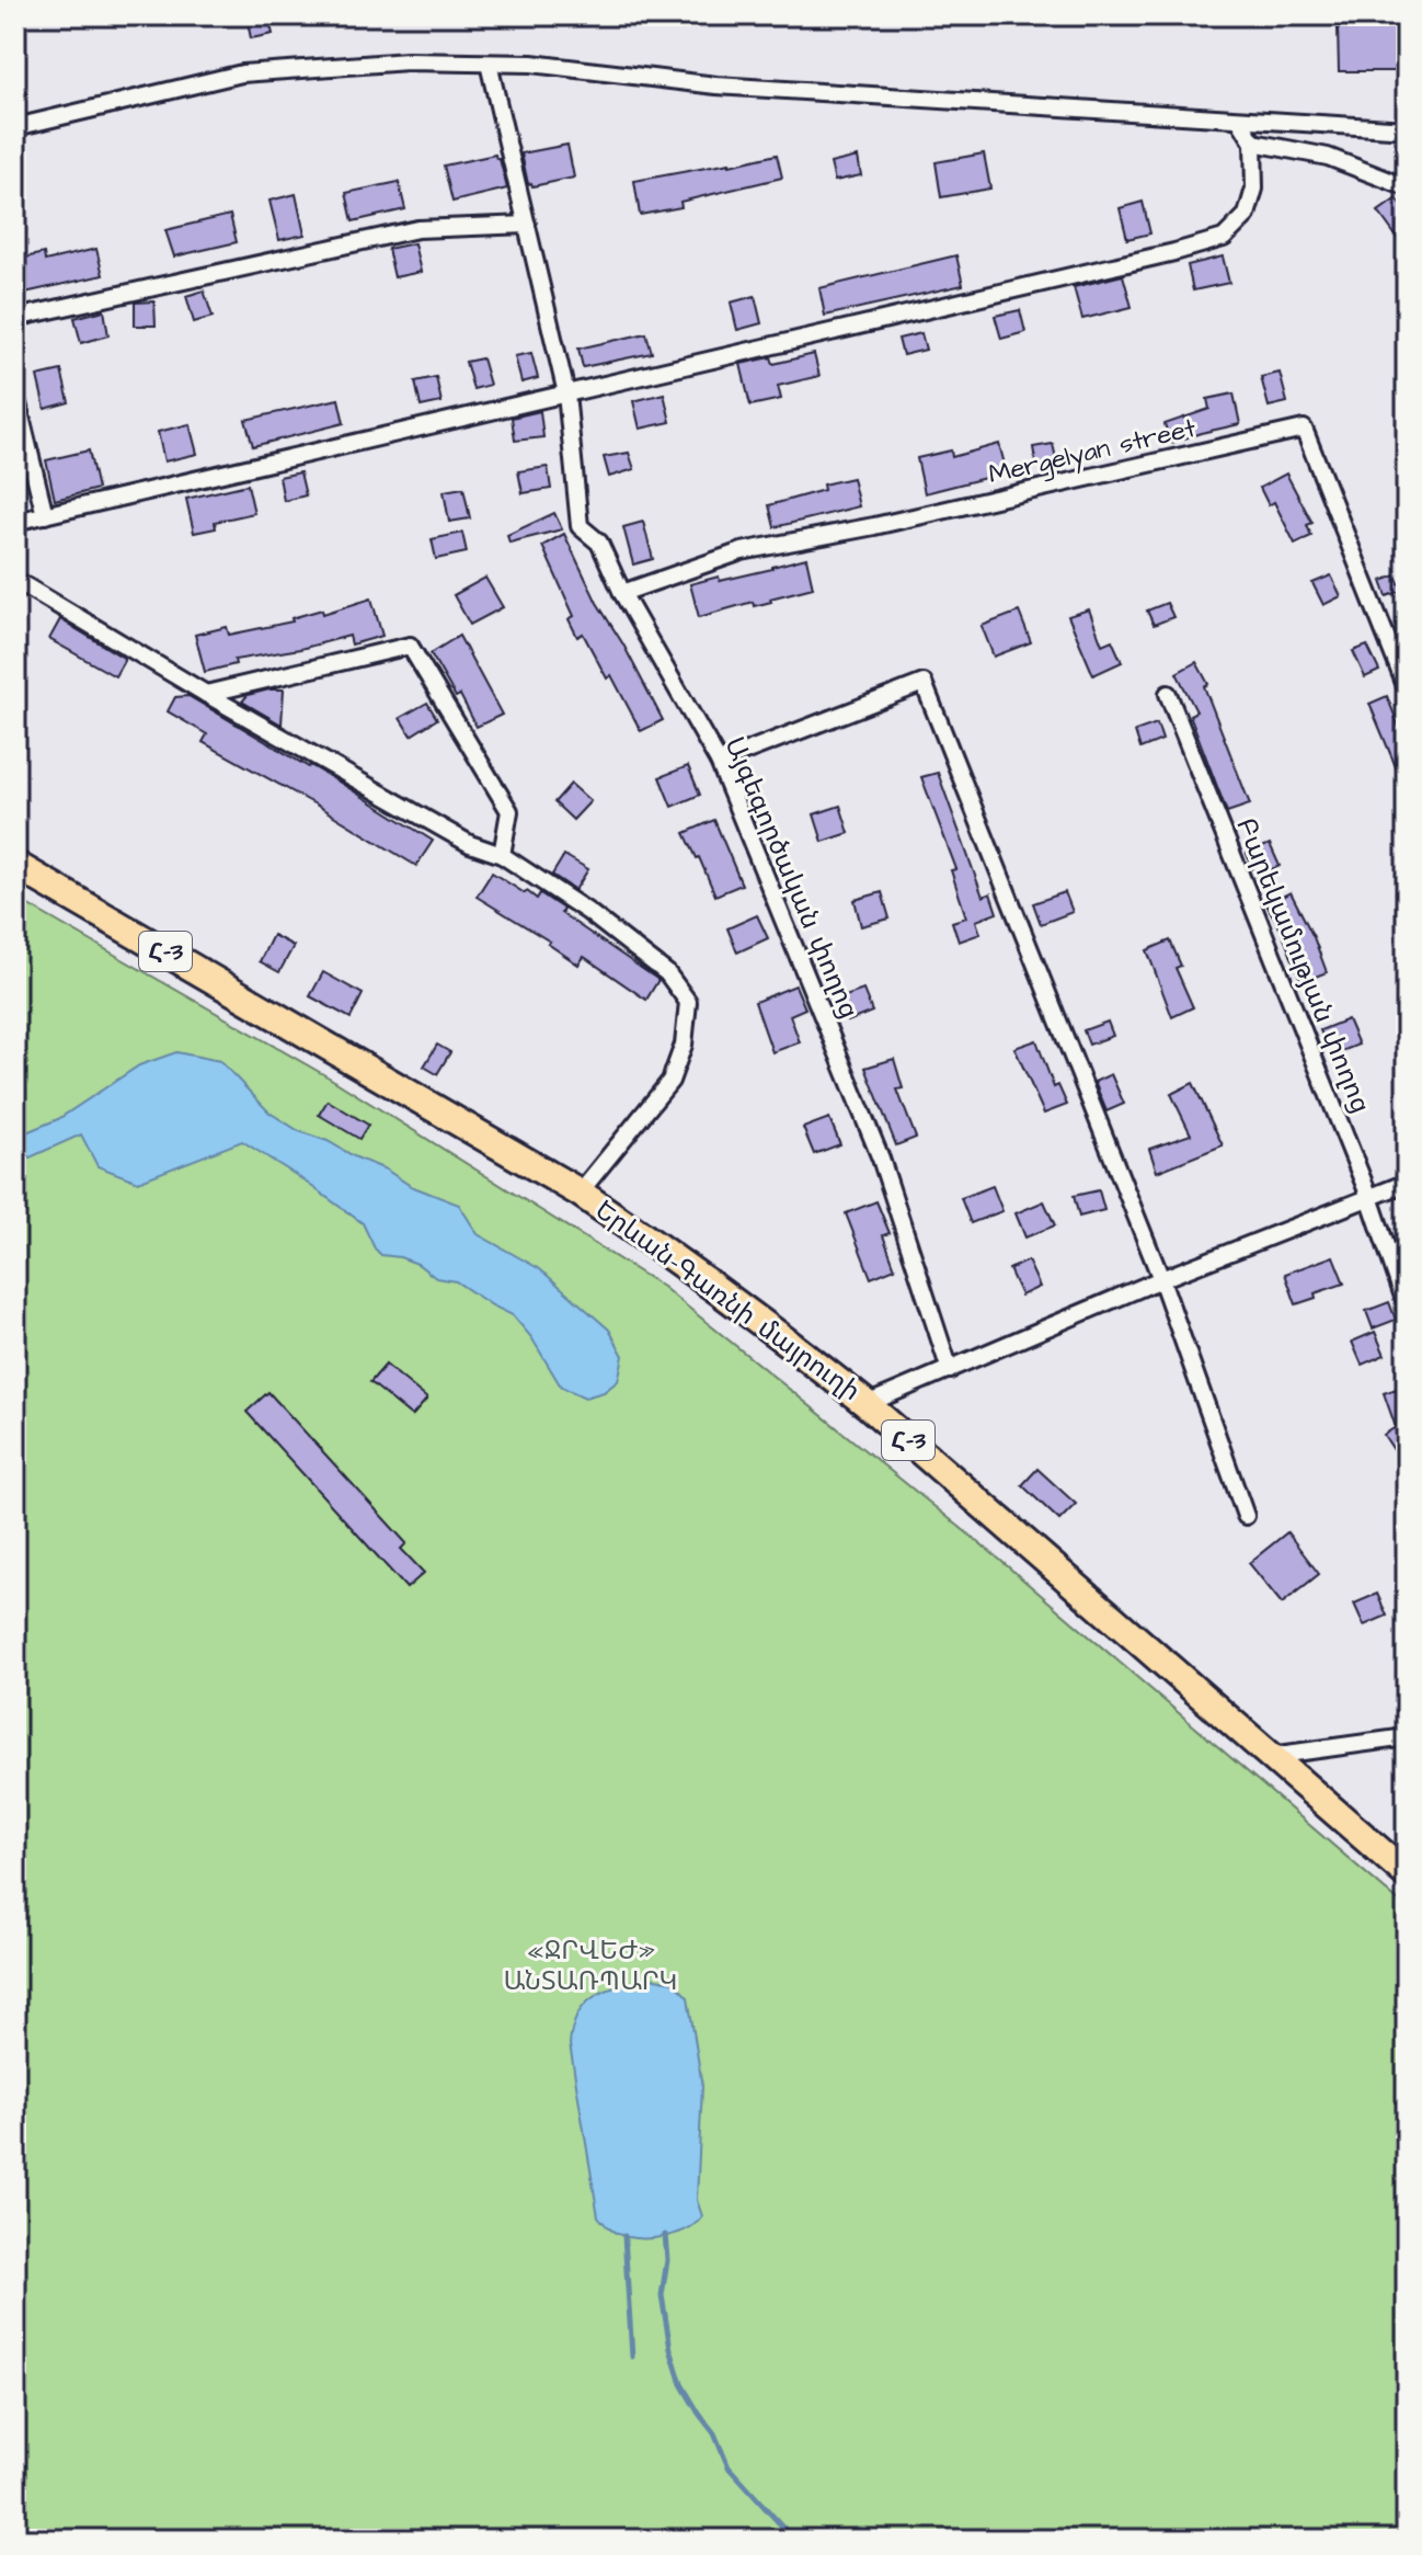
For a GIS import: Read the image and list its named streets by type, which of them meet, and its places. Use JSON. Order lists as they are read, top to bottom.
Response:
{
  "streets": {
    "main road": ["Հ-3", "Երևան-Գառնի մայրուղի"],
    "street": ["Mergelyan street", "Այգեգործական փողոց", "Բարեկամության փողոց"]
  },
  "crossings": [
    ["Mergelyan street", "Այգեգործական փողոց"]
  ],
  "parks": ["«ՋՐՎԵԺ» ԱՆՏԱՌՊԱՐԿ"]
}
